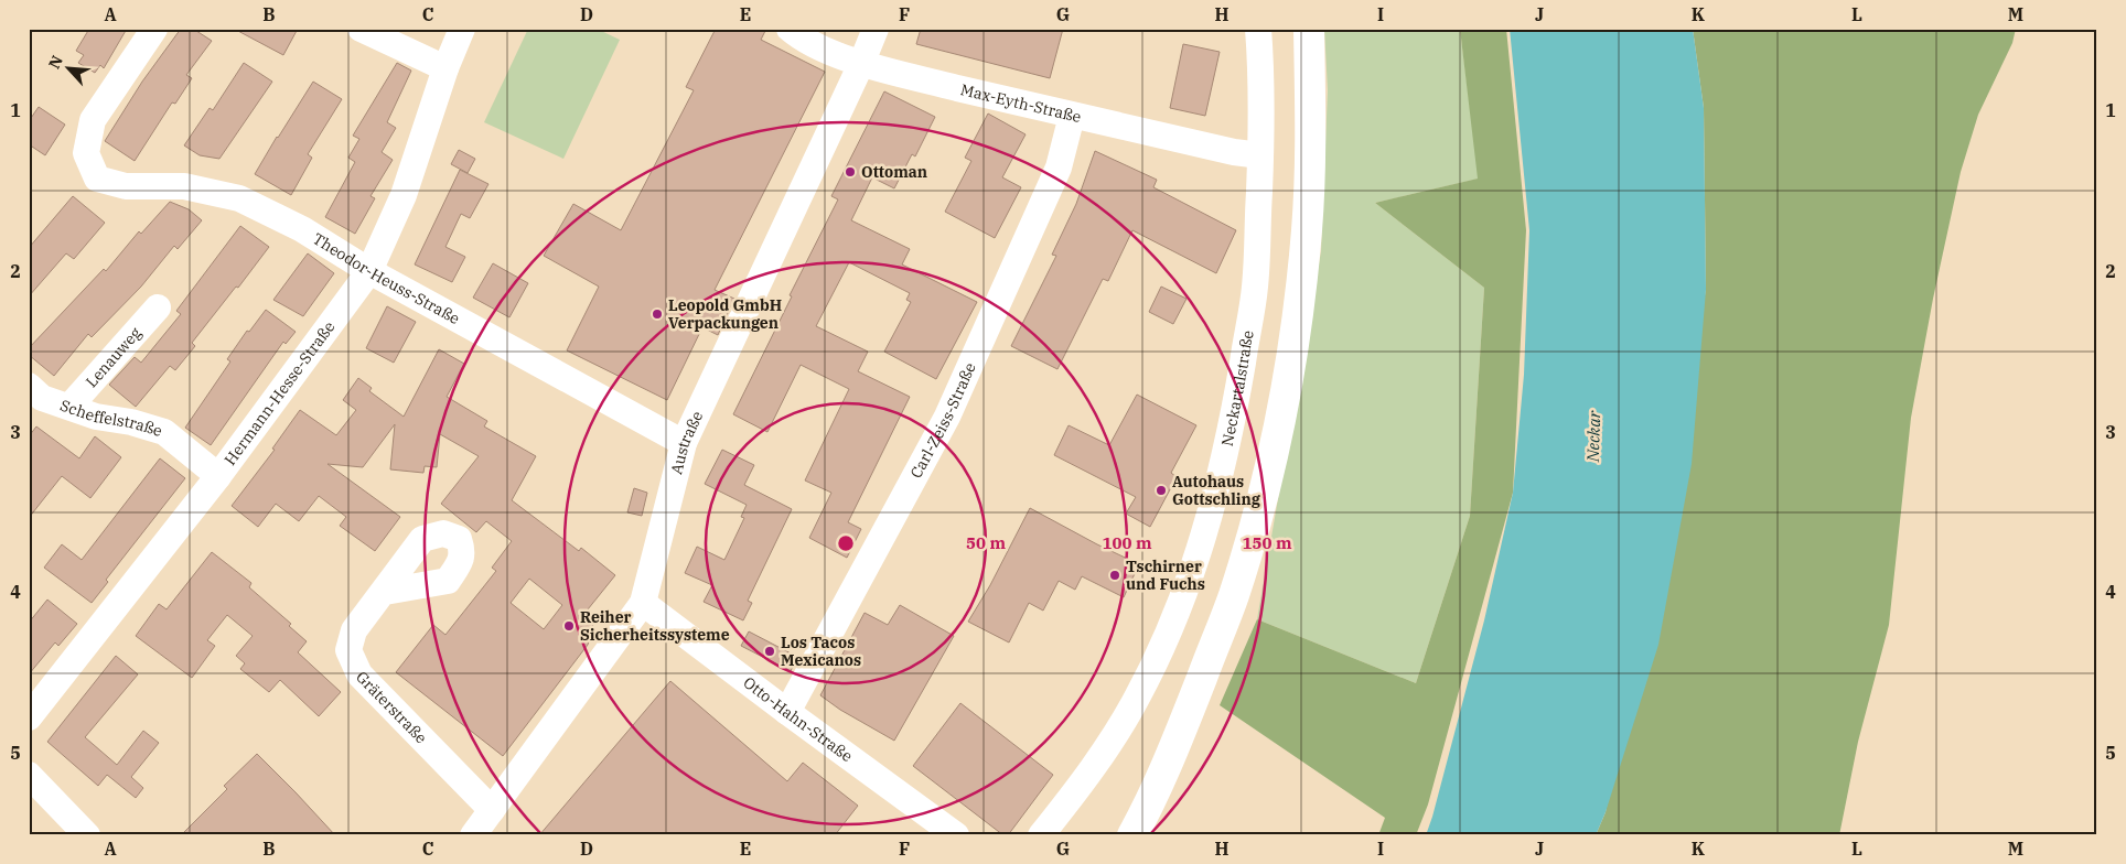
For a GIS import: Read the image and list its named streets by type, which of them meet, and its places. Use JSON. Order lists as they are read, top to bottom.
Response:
{
  "streets": {
    "street": [
      "Max-Eyth-Straße",
      "Theodor-Heuss-Straße",
      "Lenauweg",
      "Neckartalstraße",
      "Hermann-Hesse-Straße",
      "Scheffelstraße",
      "Carl-Zeiss-Straße",
      "Austraße",
      "Gräterstraße",
      "Otto-Hahn-Straße"
    ]
  },
  "crossings": [
    ["Max-Eyth-Straße", "Neckartalstraße"],
    ["Max-Eyth-Straße", "Carl-Zeiss-Straße"],
    ["Max-Eyth-Straße", "Austraße"],
    ["Theodor-Heuss-Straße", "Hermann-Hesse-Straße"],
    ["Theodor-Heuss-Straße", "Austraße"],
    ["Lenauweg", "Scheffelstraße"],
    ["Hermann-Hesse-Straße", "Scheffelstraße"],
    ["Carl-Zeiss-Straße", "Otto-Hahn-Straße"],
    ["Austraße", "Gräterstraße"],
    ["Austraße", "Otto-Hahn-Straße"]
  ],
  "water": ["Neckar"],
  "places": [
    "Ottoman",
    "Leopold GmbH Verpackungen",
    "Autohaus Gottschling",
    "Tschirner und Fuchs",
    "Reiher Sicherheitssysteme",
    "Los Tacos Mexicanos"
  ],
  "north": "top left",
  "grid": {
    "columns": [
      "A",
      "B",
      "C",
      "D",
      "E",
      "F",
      "G",
      "H",
      "I",
      "J",
      "K",
      "L",
      "M"
    ],
    "rows": [
      "1",
      "2",
      "3",
      "4",
      "5"
    ]
  },
  "rings": ["50 m", "100 m", "150 m"]
}
